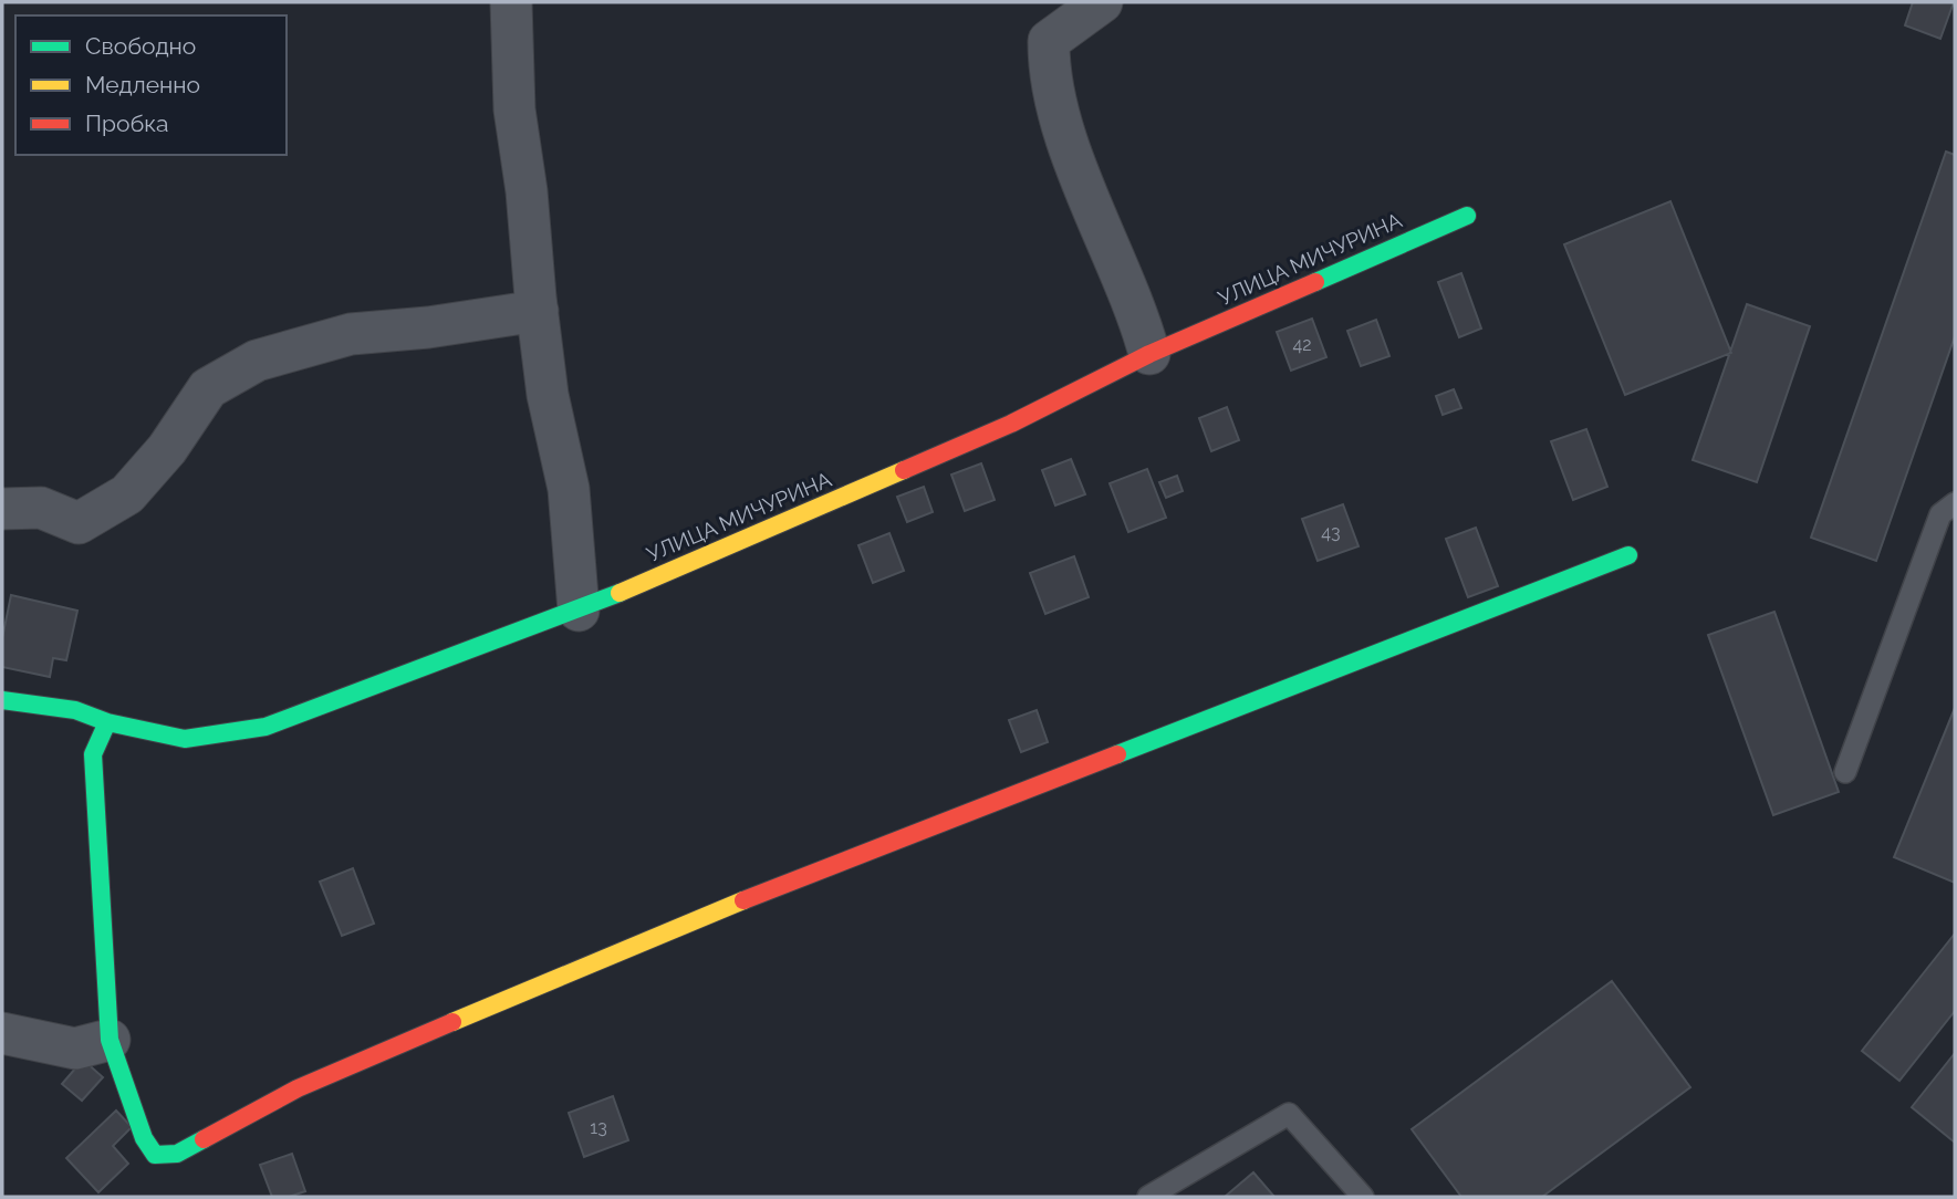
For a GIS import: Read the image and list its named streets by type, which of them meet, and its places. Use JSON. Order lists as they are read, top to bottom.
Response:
{
  "streets": {
    "street": ["УЛИЦА МИЧУРИНА"]
  },
  "house_numbers": ["42", "43", "13"],
  "legend": ["Свободно", "Медленно", "Пробка"]
}
